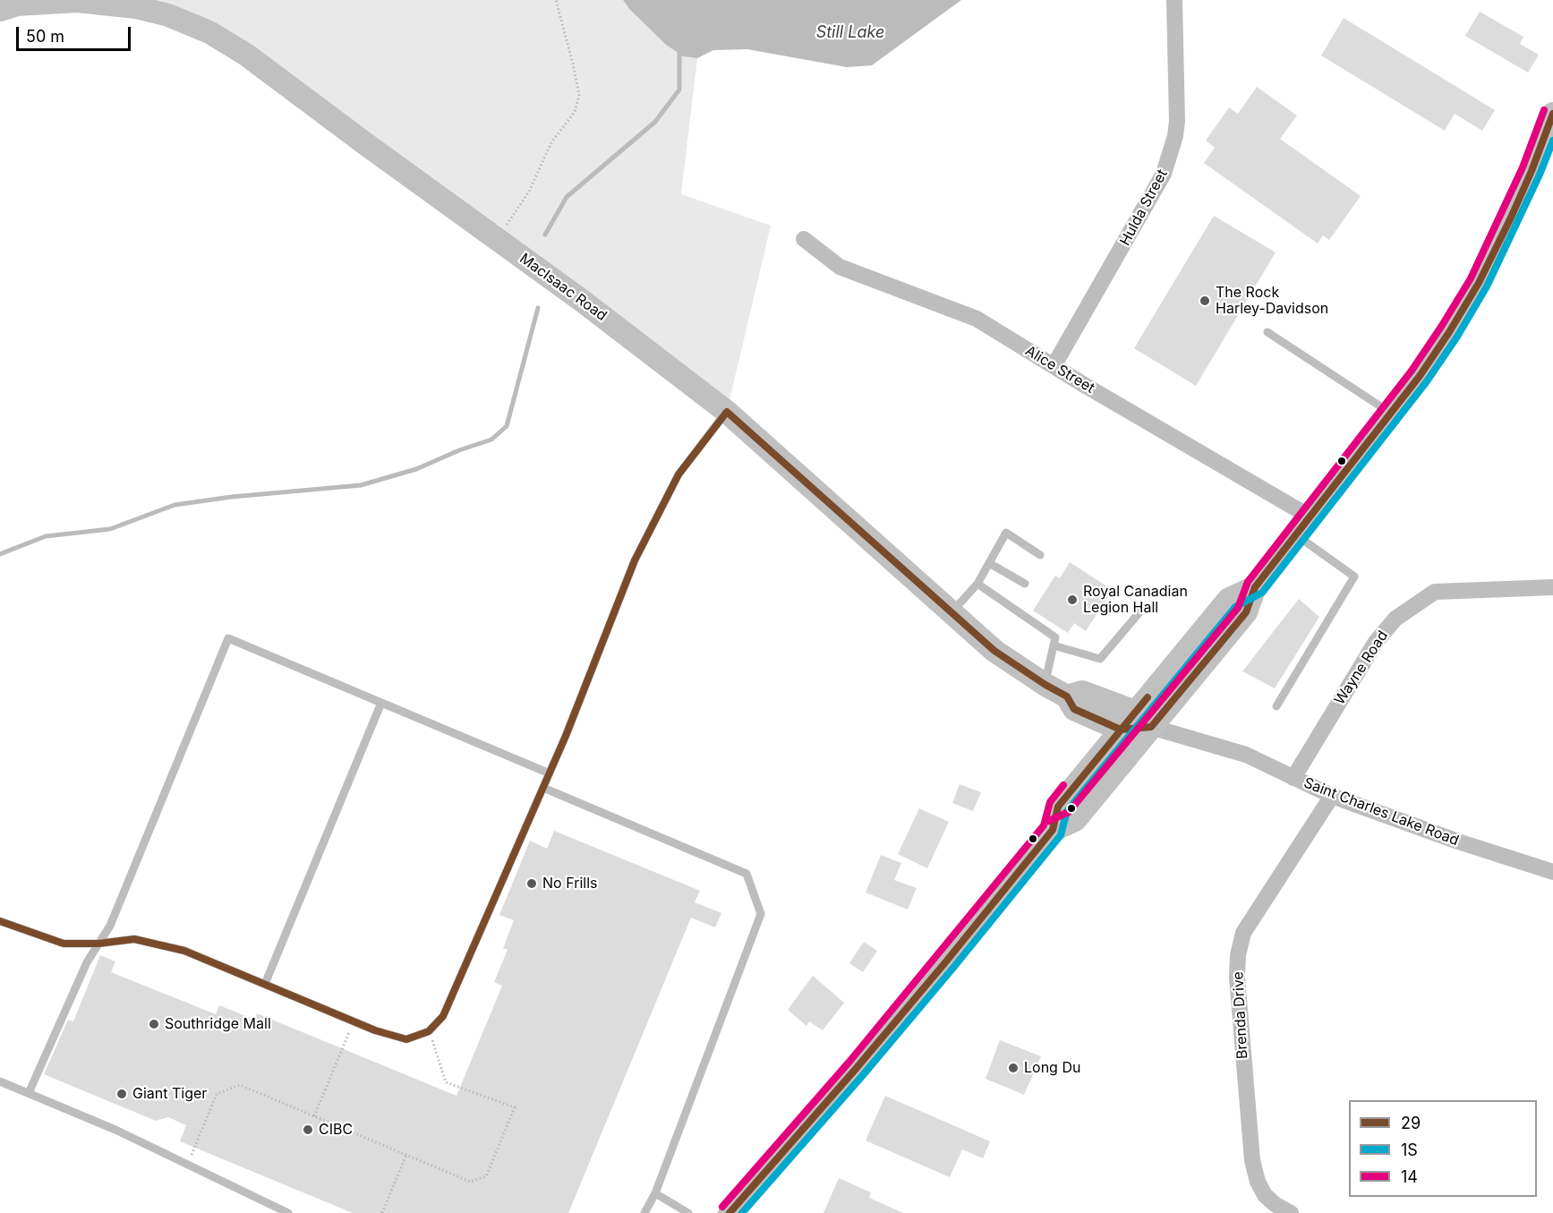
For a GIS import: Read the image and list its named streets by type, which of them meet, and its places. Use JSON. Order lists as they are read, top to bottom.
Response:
{
  "streets": {
    "main road": ["MacIsaac Road"],
    "street": [
      "Hulda Street",
      "Alice Street",
      "Wayne Road",
      "Saint Charles Lake Road",
      "Brenda Drive"
    ]
  },
  "crossings": [
    ["Hulda Street", "Alice Street"],
    ["MacIsaac Road", "Saint Charles Lake Road"],
    ["Wayne Road", "Saint Charles Lake Road"],
    ["Saint Charles Lake Road", "Brenda Drive"]
  ],
  "water": ["Still Lake"],
  "places": [
    "The Rock Harley-Davidson",
    "Royal Canadian Legion Hall",
    "No Frills",
    "Southridge Mall",
    "Long Du",
    "Giant Tiger",
    "CIBC"
  ],
  "lines": ["transit line 14", "transit line 29", "transit line 1S"],
  "legend": ["29", "1S", "14"],
  "scale_bar": "50 m"
}
